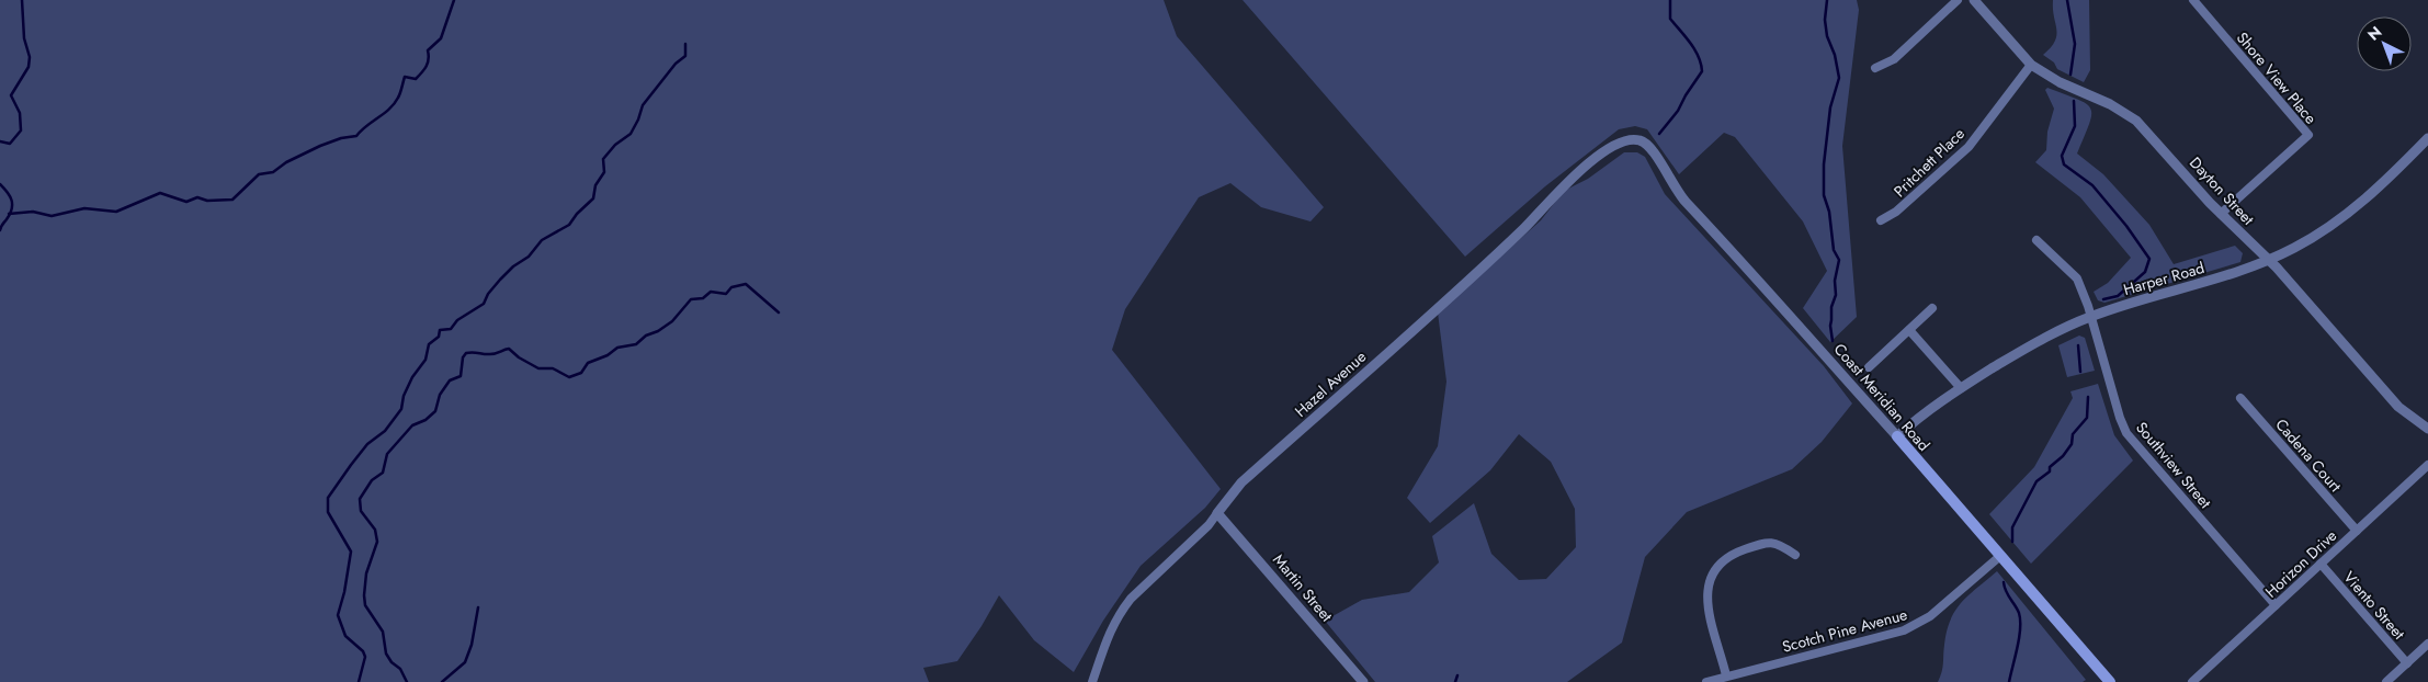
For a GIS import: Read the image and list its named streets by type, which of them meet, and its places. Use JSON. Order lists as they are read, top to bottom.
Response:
{
  "streets": {
    "main road": ["Coast Meridian Road"],
    "street": [
      "Shore View Place",
      "Pritchett Place",
      "Dayton Street",
      "Harper Road",
      "Hazel Avenue",
      "Cadena Court",
      "Southview Street",
      "Horizon Drive",
      "Martin Street",
      "Viento Street",
      "Scotch Pine Avenue"
    ]
  },
  "crossings": [
    ["Shore View Place", "Dayton Street"],
    ["Pritchett Place", "Dayton Street"],
    ["Dayton Street", "Harper Road"],
    ["Harper Road", "Coast Meridian Road"],
    ["Harper Road", "Southview Street"],
    ["Hazel Avenue", "Coast Meridian Road"],
    ["Hazel Avenue", "Martin Street"],
    ["Coast Meridian Road", "Scotch Pine Avenue"],
    ["Cadena Court", "Horizon Drive"],
    ["Southview Street", "Horizon Drive"],
    ["Horizon Drive", "Viento Street"]
  ],
  "north": "top left"
}
